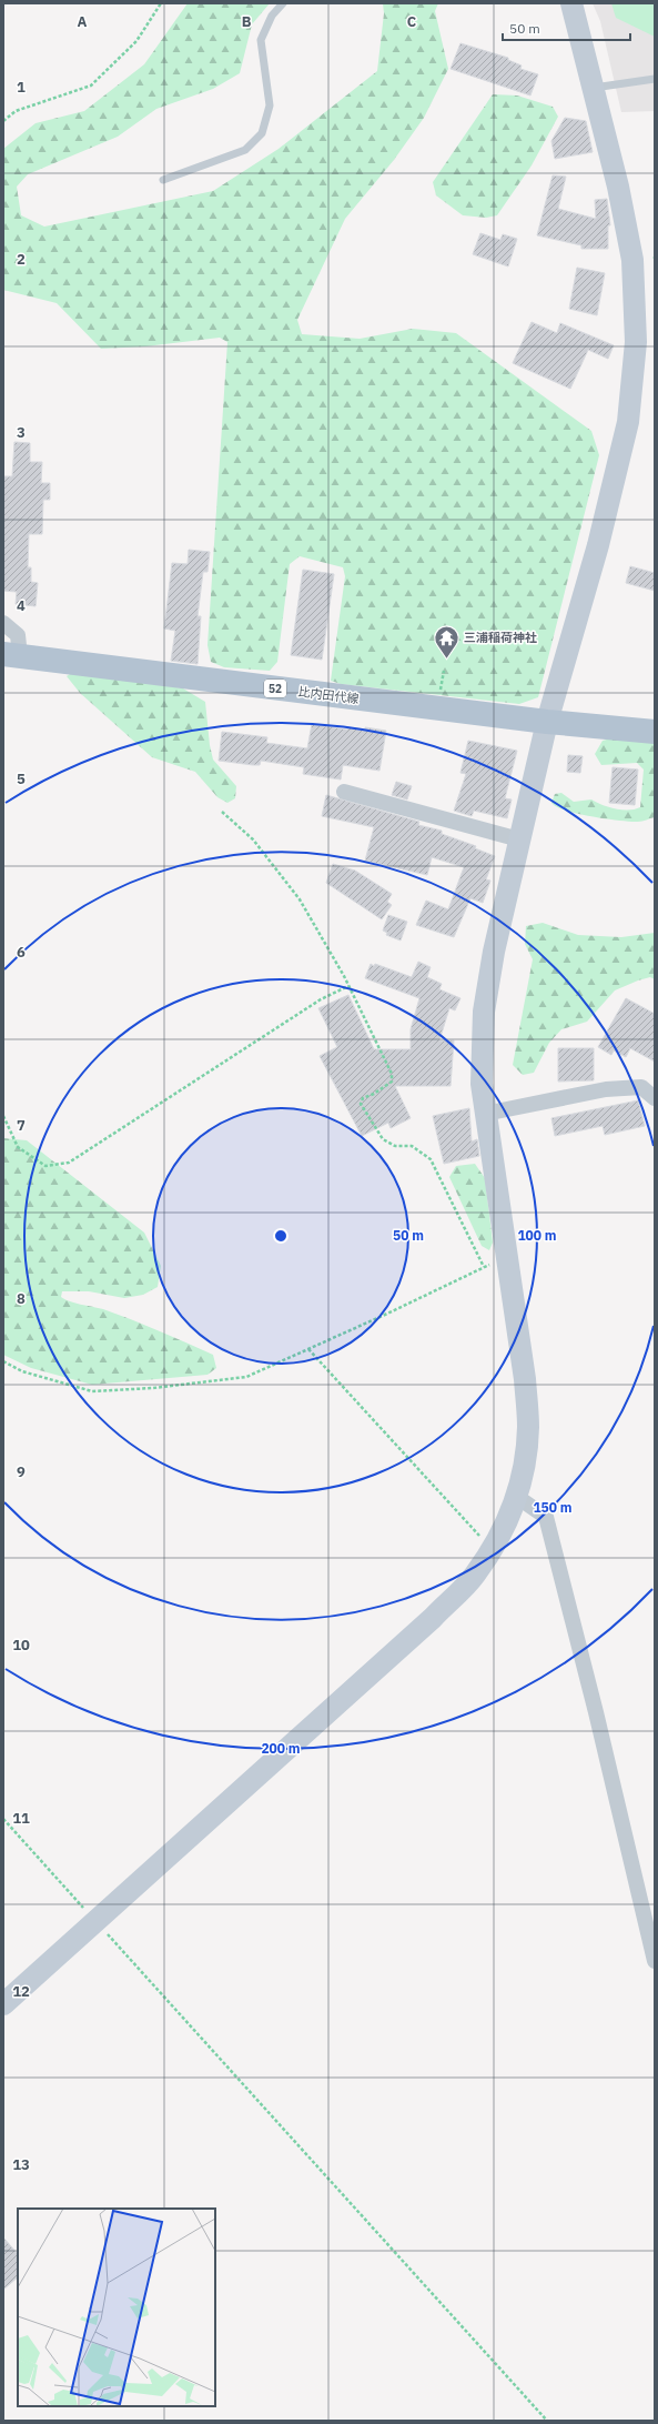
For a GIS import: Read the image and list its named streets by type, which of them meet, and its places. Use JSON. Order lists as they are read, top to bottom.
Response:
{
  "streets": {
    "main road": ["52", "比内田代線"]
  },
  "places": {
    "temple": ["三浦稲荷神社"]
  },
  "scale_bar": "50 m",
  "grid": {
    "columns": ["A", "B", "C"],
    "rows": [
      "1",
      "2",
      "3",
      "4",
      "5",
      "6",
      "7",
      "8",
      "9",
      "10",
      "11",
      "12",
      "13"
    ]
  },
  "rings": [
    "50 m",
    "100 m",
    "150 m",
    "200 m"
  ]
}
